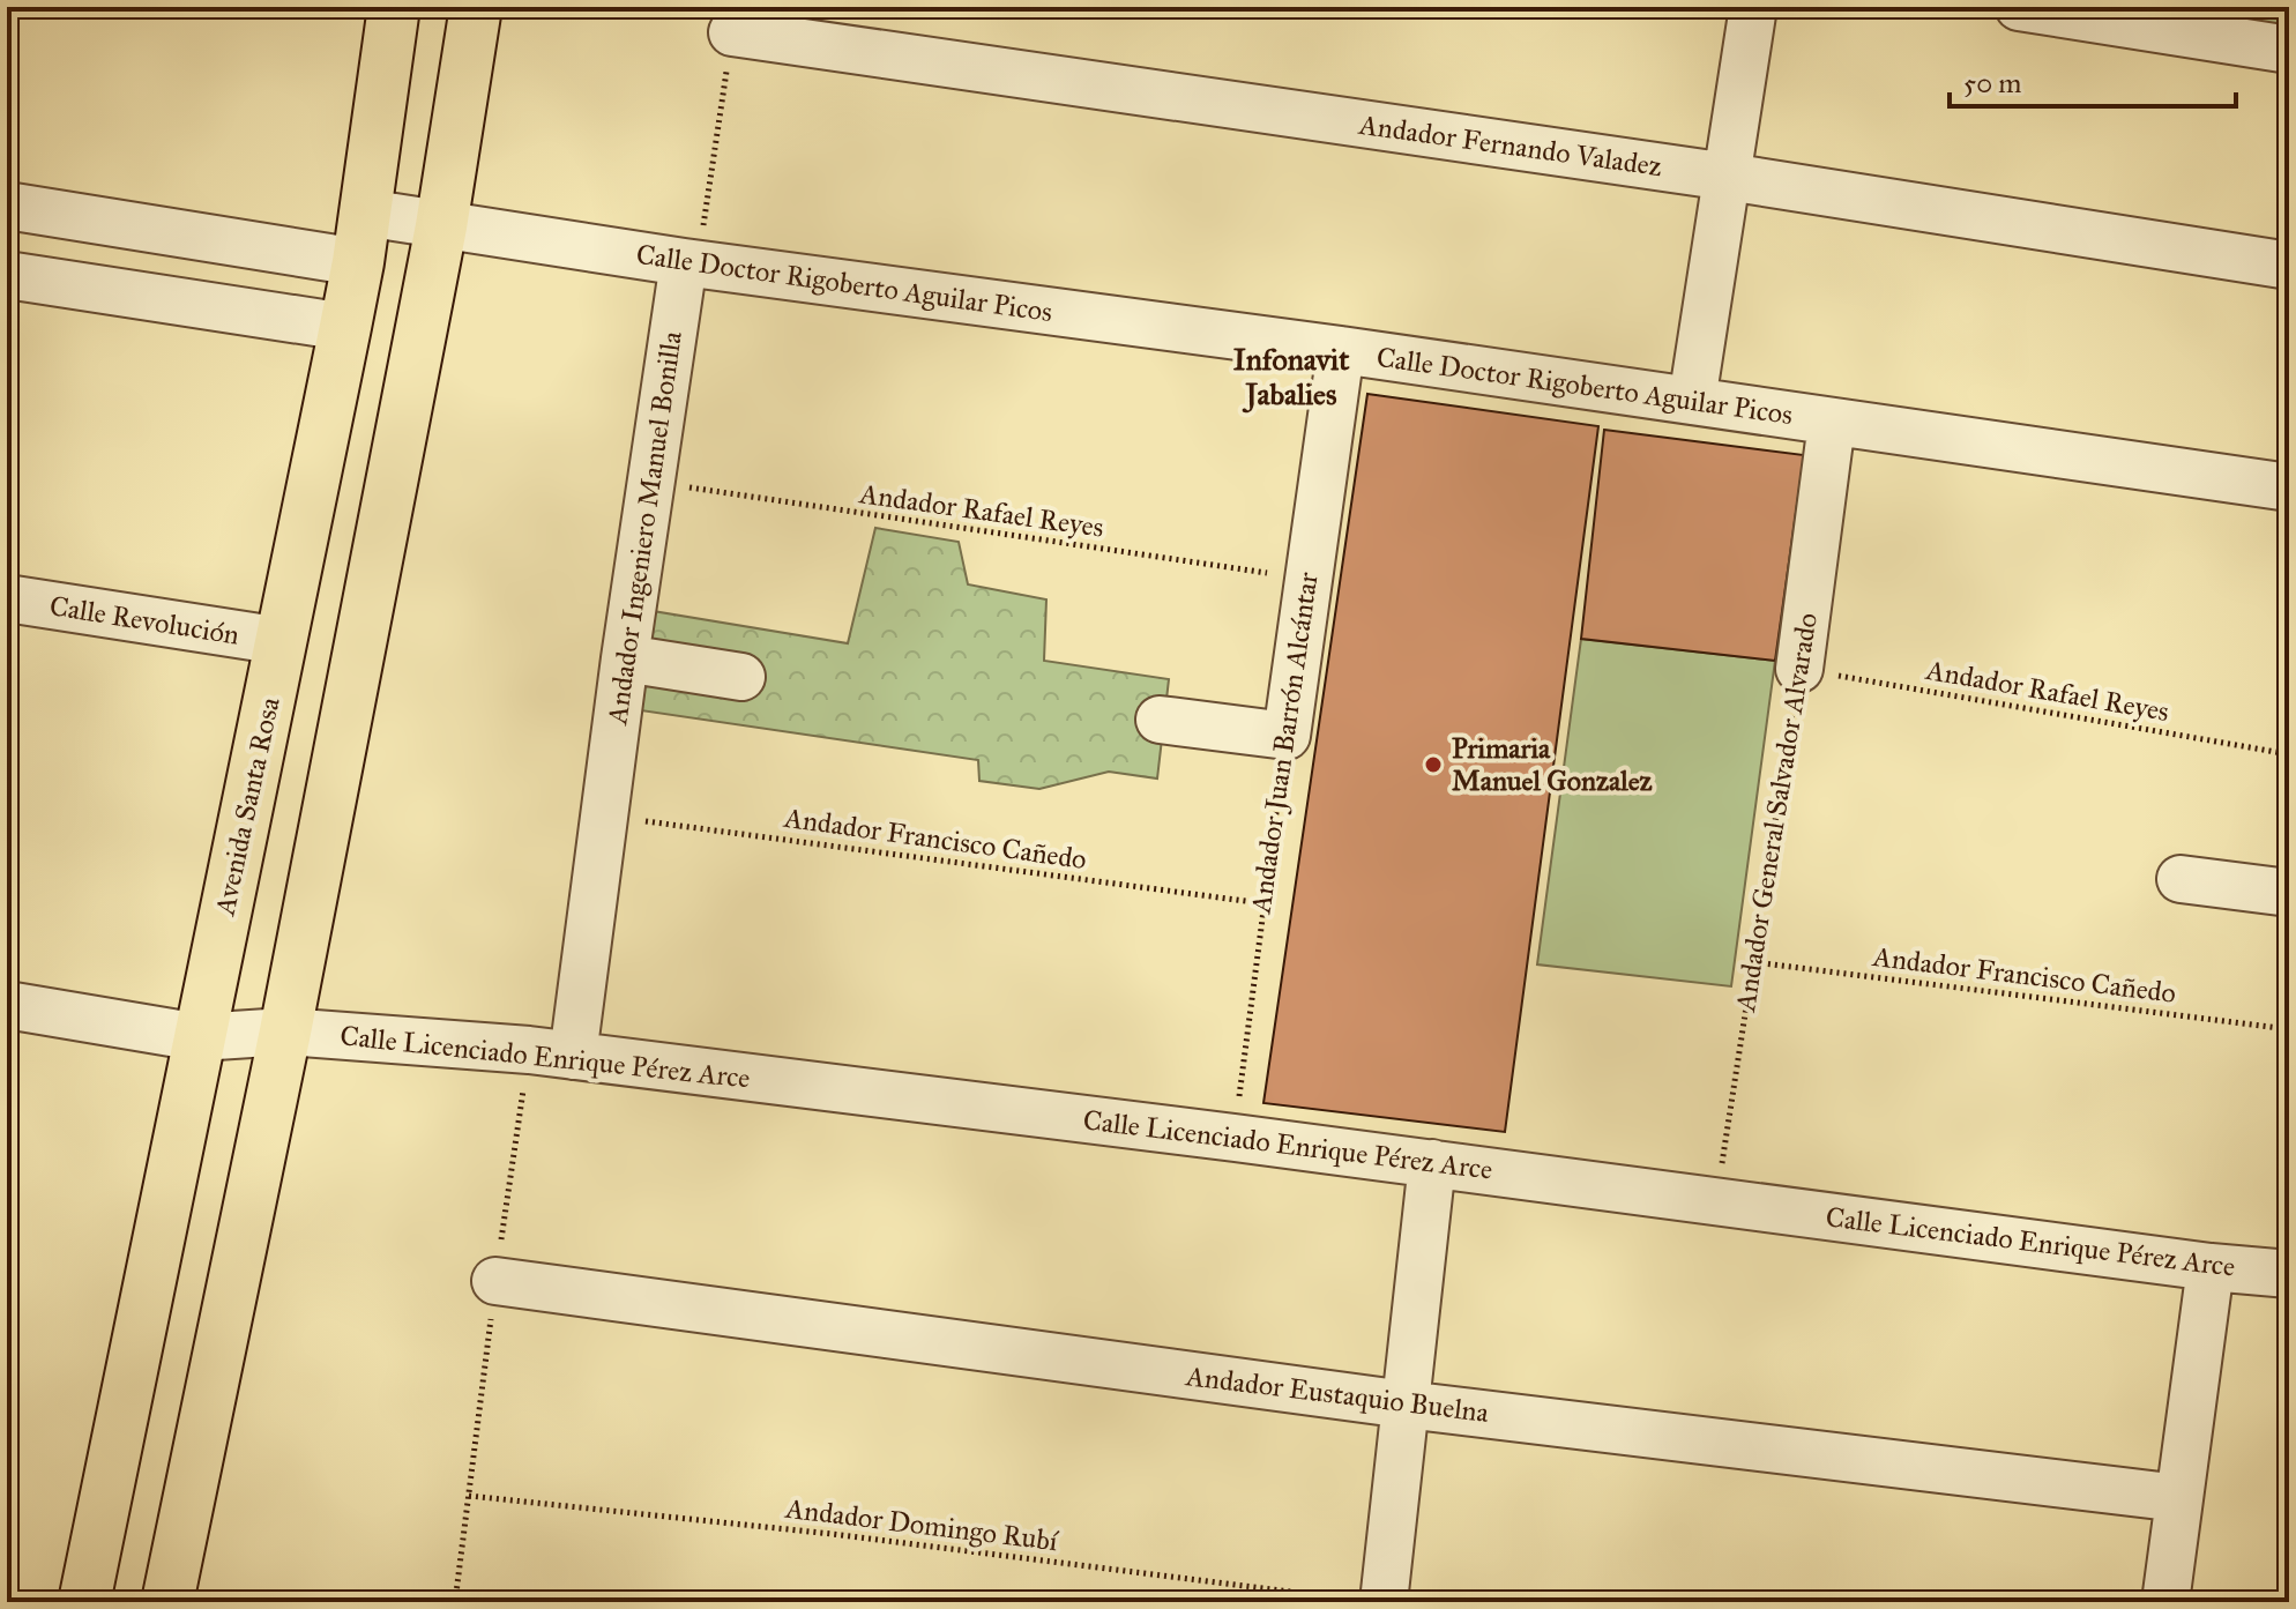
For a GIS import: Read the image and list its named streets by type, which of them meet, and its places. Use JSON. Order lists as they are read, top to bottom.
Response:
{
  "streets": {
    "main road": ["Avenida Santa Rosa"],
    "street": [
      "Andador Fernando Valadez",
      "Calle Doctor Rigoberto Aguilar Picos",
      "Andador Ingeniero Manuel Bonilla",
      "Calle Revolución",
      "Andador Juan Barrón Alcántar",
      "Andador General Salvador Alvarado",
      "Calle Licenciado Enrique Pérez Arce",
      "Andador Eustaquio Buelna"
    ],
    "path": ["Andador Rafael Reyes", "Andador Francisco Cañedo", "Andador Domingo Rubí"]
  },
  "crossings": [
    ["Calle Doctor Rigoberto Aguilar Picos", "Andador Ingeniero Manuel Bonilla"],
    ["Calle Doctor Rigoberto Aguilar Picos", "Andador Juan Barrón Alcántar"],
    ["Calle Doctor Rigoberto Aguilar Picos", "Avenida Santa Rosa"],
    ["Calle Doctor Rigoberto Aguilar Picos", "Andador General Salvador Alvarado"],
    ["Andador Rafael Reyes", "Andador Ingeniero Manuel Bonilla"],
    ["Andador Rafael Reyes", "Andador Juan Barrón Alcántar"],
    ["Andador Rafael Reyes", "Andador General Salvador Alvarado"],
    ["Andador Ingeniero Manuel Bonilla", "Andador Francisco Cañedo"],
    ["Andador Ingeniero Manuel Bonilla", "Calle Licenciado Enrique Pérez Arce"],
    ["Calle Revolución", "Avenida Santa Rosa"],
    ["Andador Juan Barrón Alcántar", "Andador Francisco Cañedo"],
    ["Andador Juan Barrón Alcántar", "Calle Licenciado Enrique Pérez Arce"],
    ["Avenida Santa Rosa", "Calle Licenciado Enrique Pérez Arce"],
    ["Andador General Salvador Alvarado", "Andador Francisco Cañedo"],
    ["Andador General Salvador Alvarado", "Calle Licenciado Enrique Pérez Arce"]
  ],
  "districts": ["Infonavit Jabalies"],
  "places": ["Primaria Manuel Gonzalez"],
  "scale_bar": "50 m"
}
